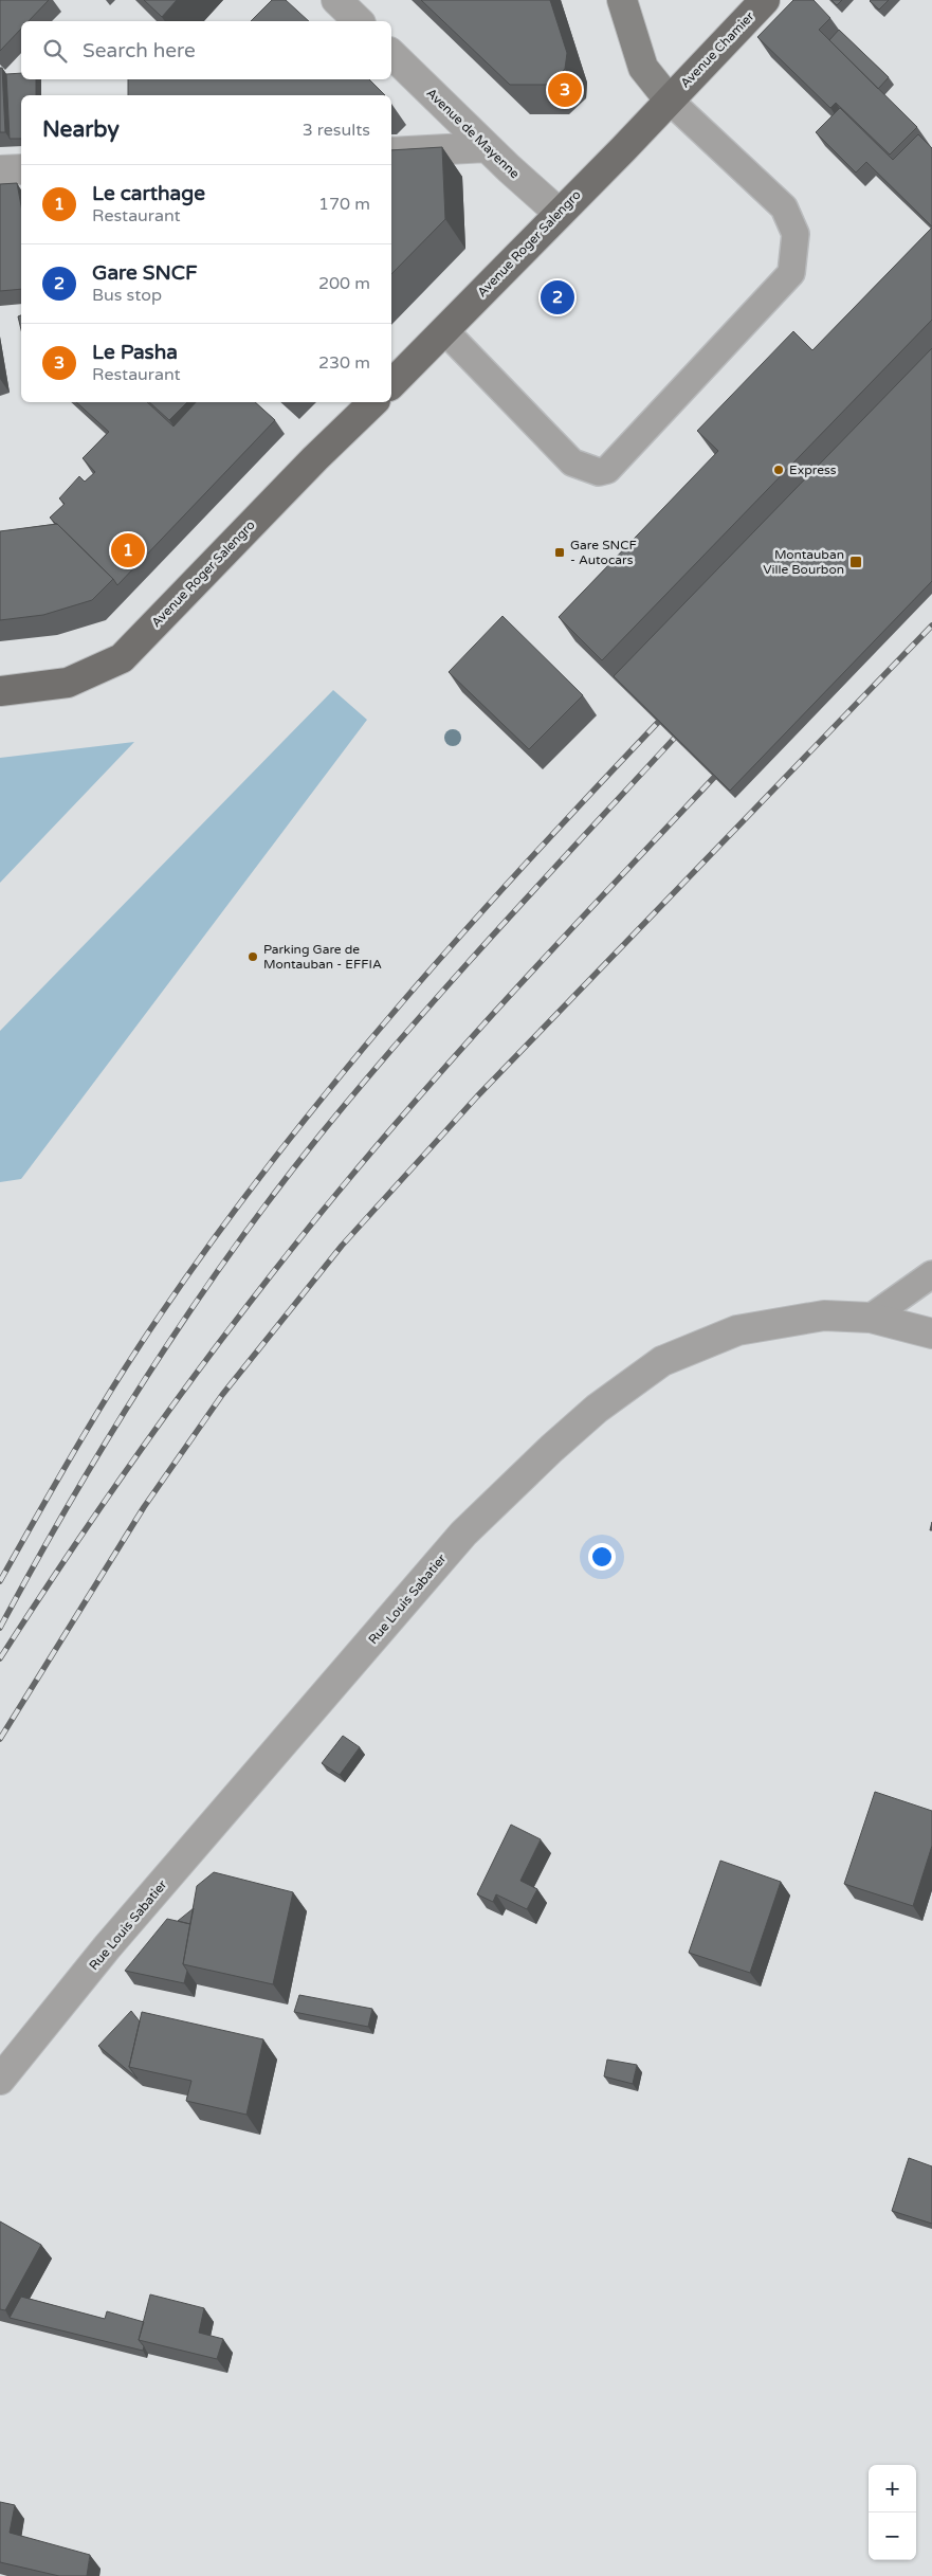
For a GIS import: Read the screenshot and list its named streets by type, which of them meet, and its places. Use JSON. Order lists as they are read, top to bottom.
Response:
{
  "streets": {
    "main road": ["Avenue Chamier", "Avenue Roger Salengro"],
    "street": ["Avenue de Mayenne", "Rue Louis Sabatier"]
  },
  "crossings": [
    ["Avenue Chamier", "Avenue Roger Salengro"],
    ["Avenue de Mayenne", "Avenue Roger Salengro"]
  ],
  "places": {
    "other": ["Express", "Parking Gare de Montauban - EFFIA"],
    "transit": ["Gare SNCF - Autocars", "Montauban Ville Bourbon"]
  },
  "page": {
    "search": "Search here",
    "pins": ["3", "2", "1"],
    "heading": ["Nearby", "3 results"],
    "list": [
      {
        "mark": "1",
        "name": "Le carthage",
        "note": "Restaurant",
        "value": "170 m"
      },
      {
        "mark": "2",
        "name": "Gare SNCF",
        "note": "Bus stop",
        "value": "200 m"
      },
      {
        "mark": "3",
        "name": "Le Pasha",
        "note": "Restaurant",
        "value": "230 m"
      }
    ],
    "map_buttons": ["+", "−"]
  }
}
